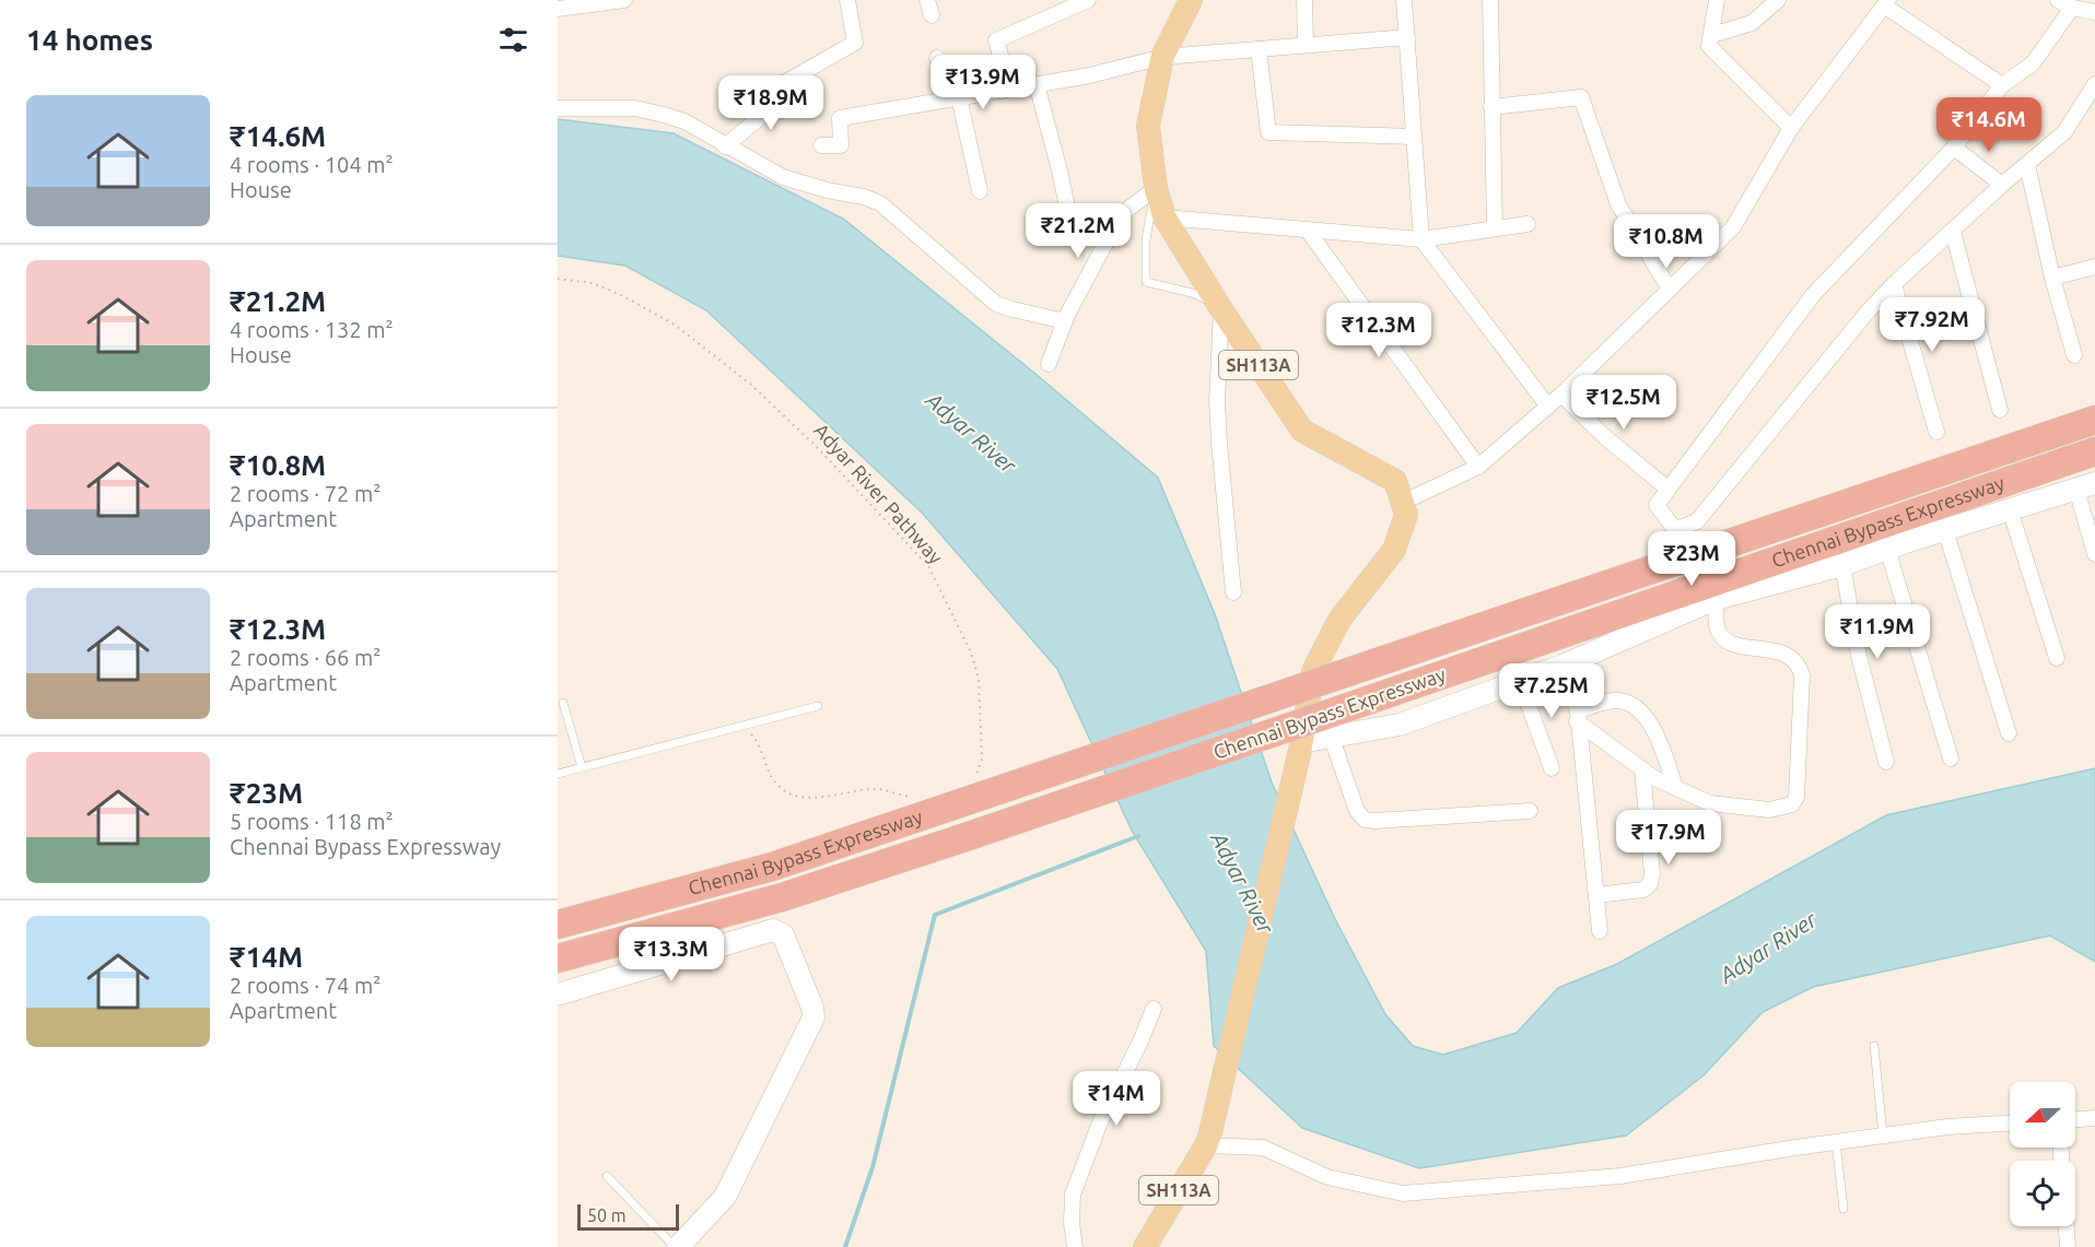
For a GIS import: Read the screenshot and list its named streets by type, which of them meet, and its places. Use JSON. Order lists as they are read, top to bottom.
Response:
{
  "streets": {
    "highway": ["Chennai Bypass Expressway"],
    "main road": ["SH113A"],
    "path": ["Adyar River Pathway"]
  },
  "water": ["Adyar River"],
  "scale_bar": "50 m",
  "north": "left",
  "page": {
    "heading": "14 homes",
    "price": [
      "₹13.9M",
      "₹18.9M",
      "₹14.6M",
      "₹21.2M",
      "₹10.8M",
      "₹7.92M",
      "₹12.3M",
      "₹12.5M",
      "₹23M",
      "₹11.9M",
      "₹7.25M",
      "₹17.9M",
      "₹13.3M",
      "₹14M"
    ],
    "list": [
      {
        "name": "₹14.6M",
        "note": "4 rooms · 104 m² · House"
      },
      {
        "name": "₹21.2M",
        "note": "4 rooms · 132 m² · House"
      },
      {
        "name": "₹10.8M",
        "note": "2 rooms · 72 m² · Apartment"
      },
      {
        "name": "₹12.3M",
        "note": "2 rooms · 66 m² · Apartment"
      },
      {
        "name": "₹23M",
        "note": "5 rooms · 118 m² · Chennai Bypass Expressway"
      },
      {
        "name": "₹14M",
        "note": "2 rooms · 74 m² · Apartment"
      }
    ],
    "scale": "50 m"
  }
}
